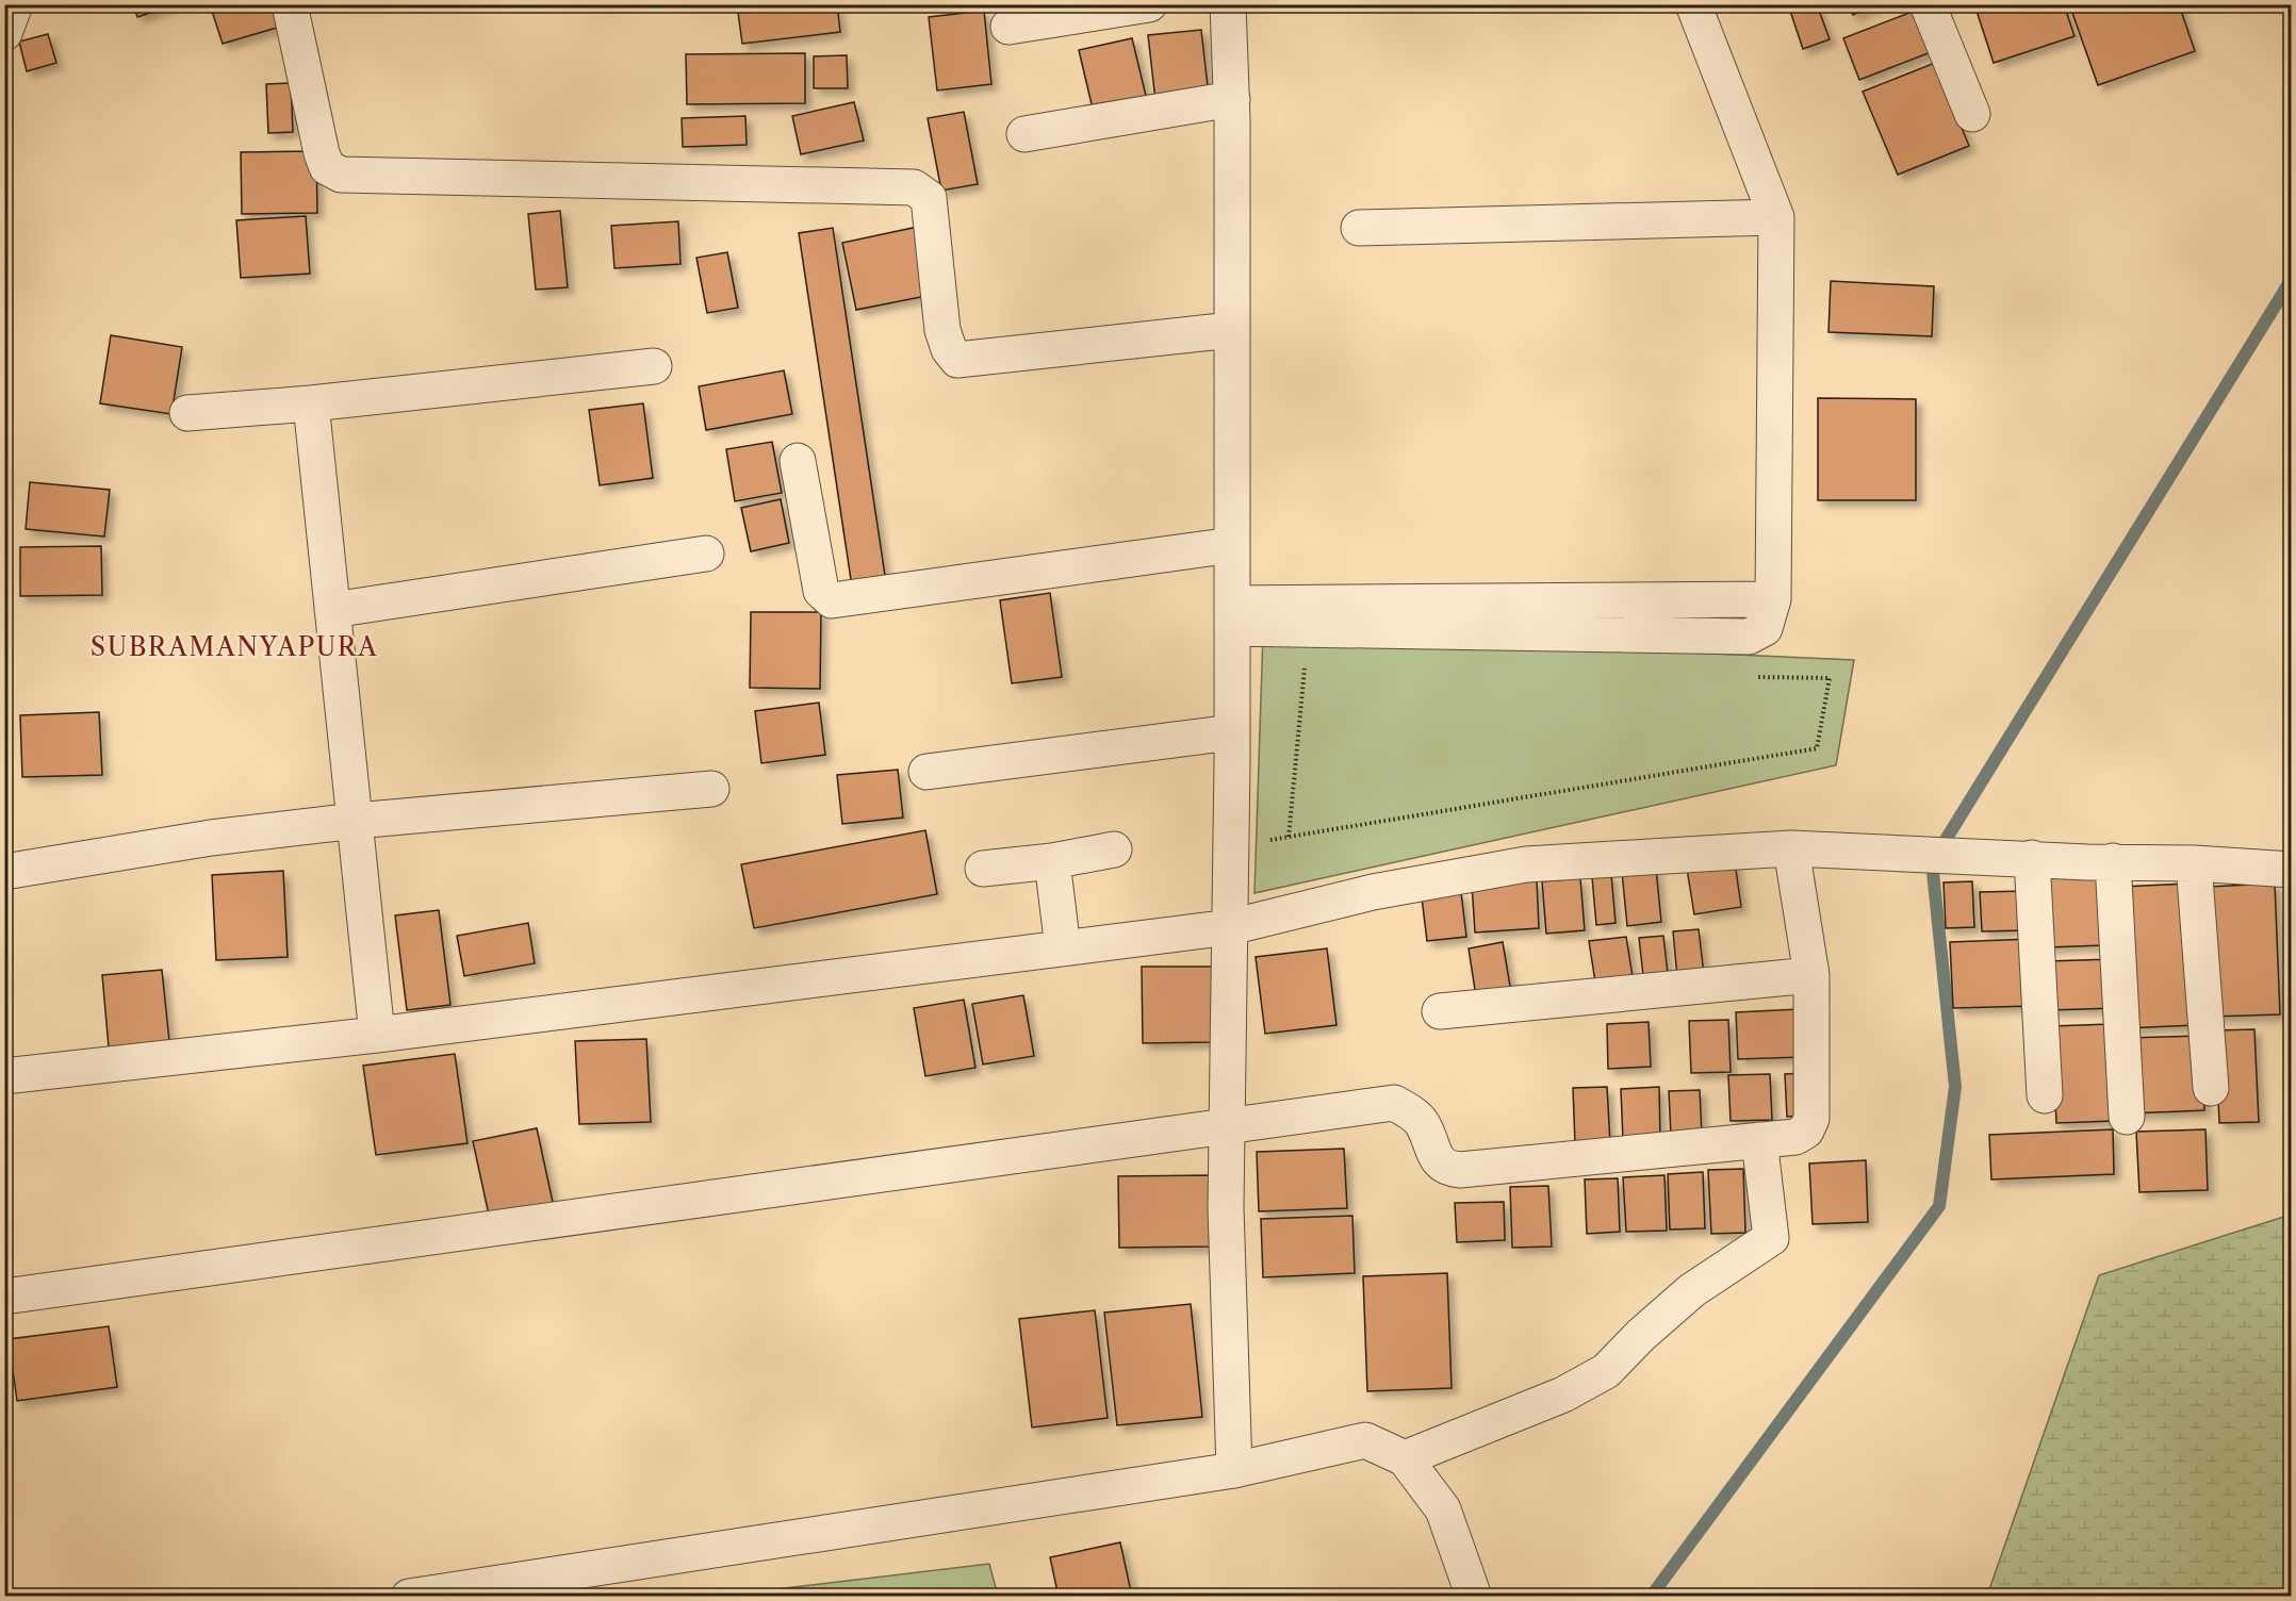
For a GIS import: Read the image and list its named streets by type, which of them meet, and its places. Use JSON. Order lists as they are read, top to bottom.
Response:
{
  "districts": ["SUBRAMANYAPURA"]
}
